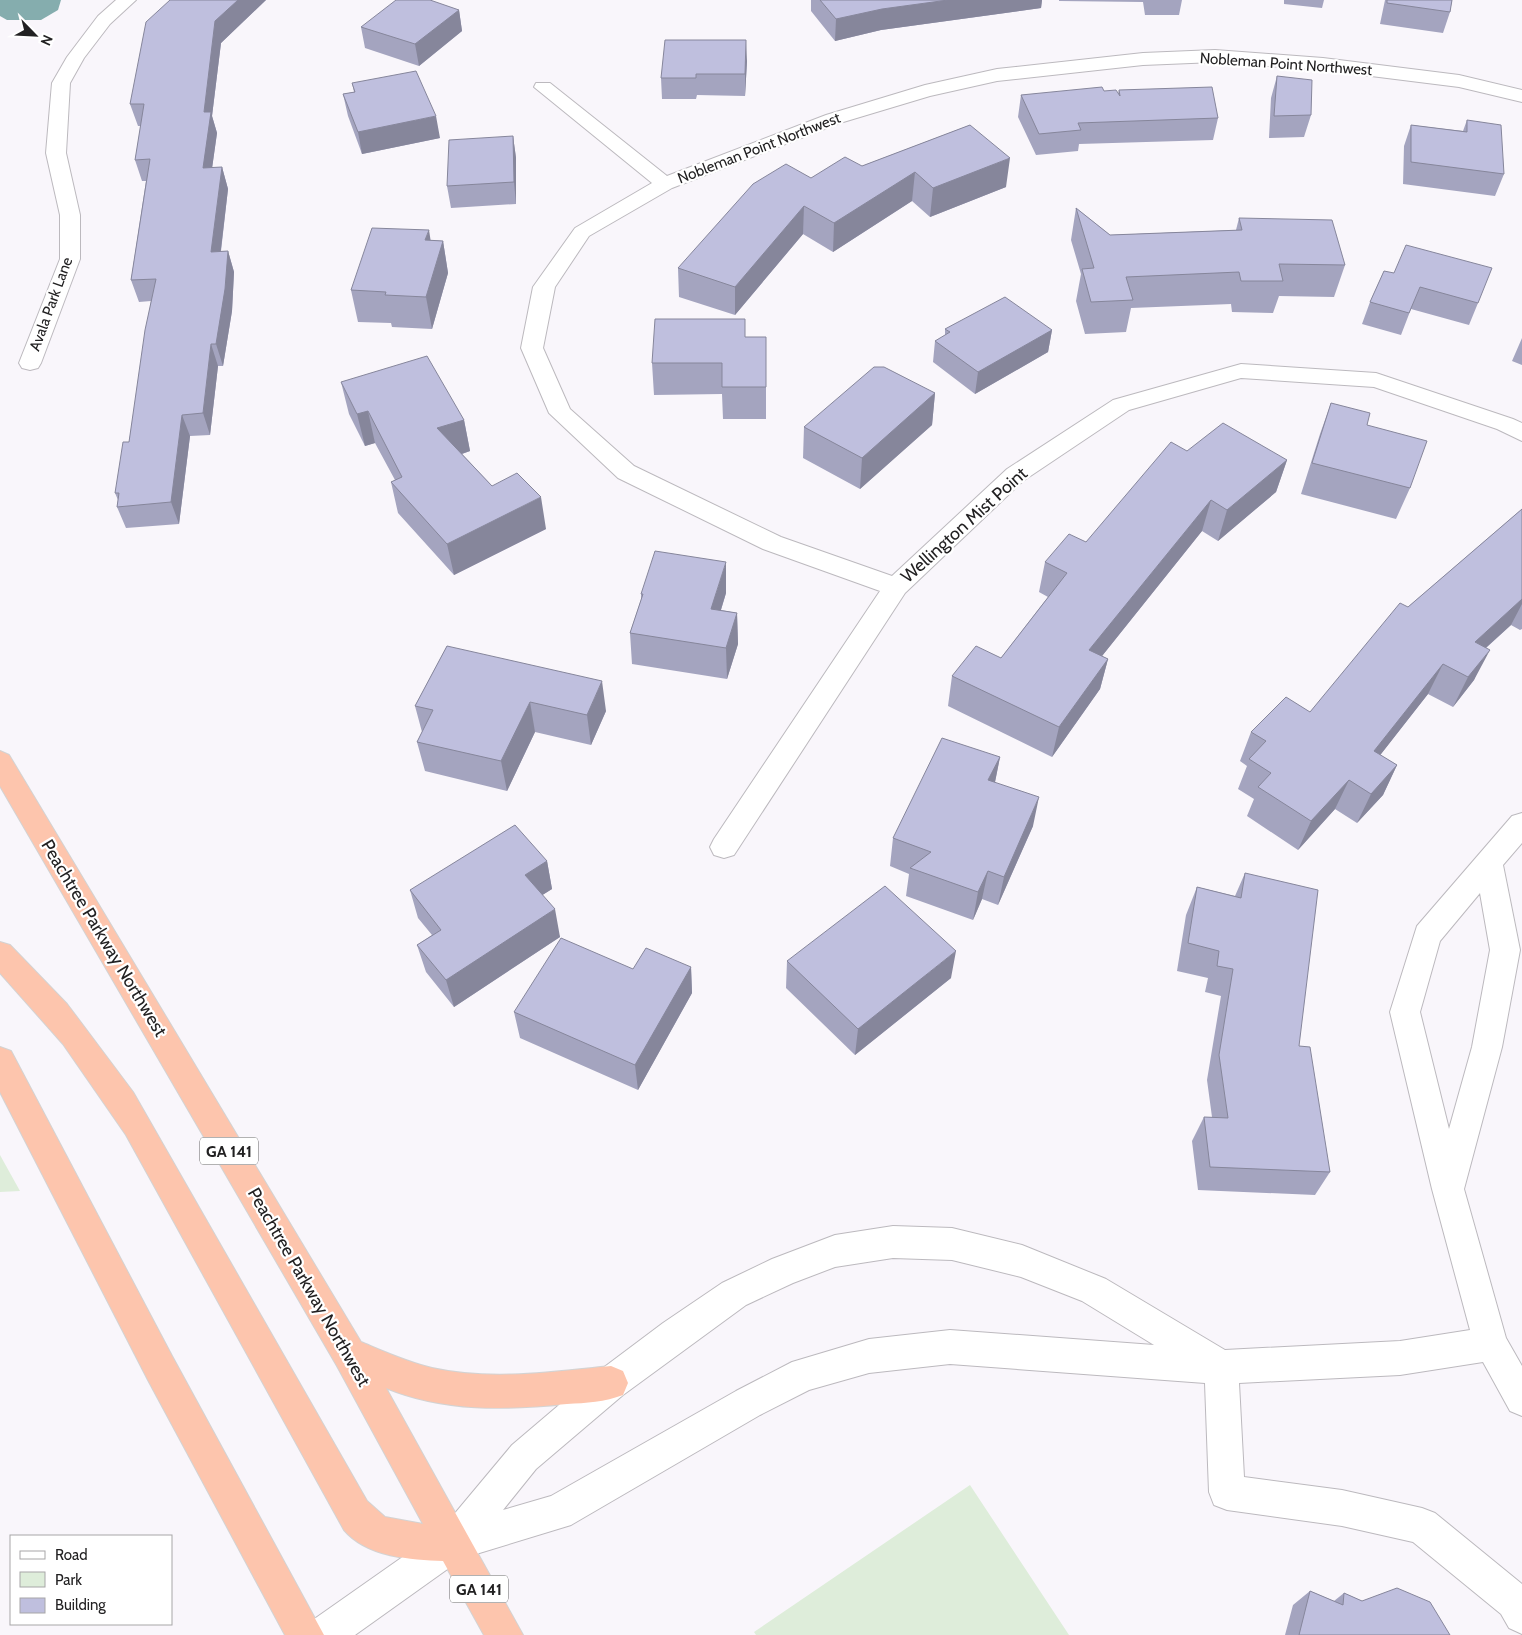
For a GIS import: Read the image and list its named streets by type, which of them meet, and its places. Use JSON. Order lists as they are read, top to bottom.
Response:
{
  "streets": {
    "highway": ["Peachtree Parkway Northwest", "GA 141"],
    "street": ["Nobleman Point Northwest", "Avala Park Lane", "Wellington Mist Point"]
  },
  "crossings": [
    ["Nobleman Point Northwest", "Wellington Mist Point"]
  ],
  "legend": ["Road", "Park", "Building"],
  "north": "bottom right"
}
